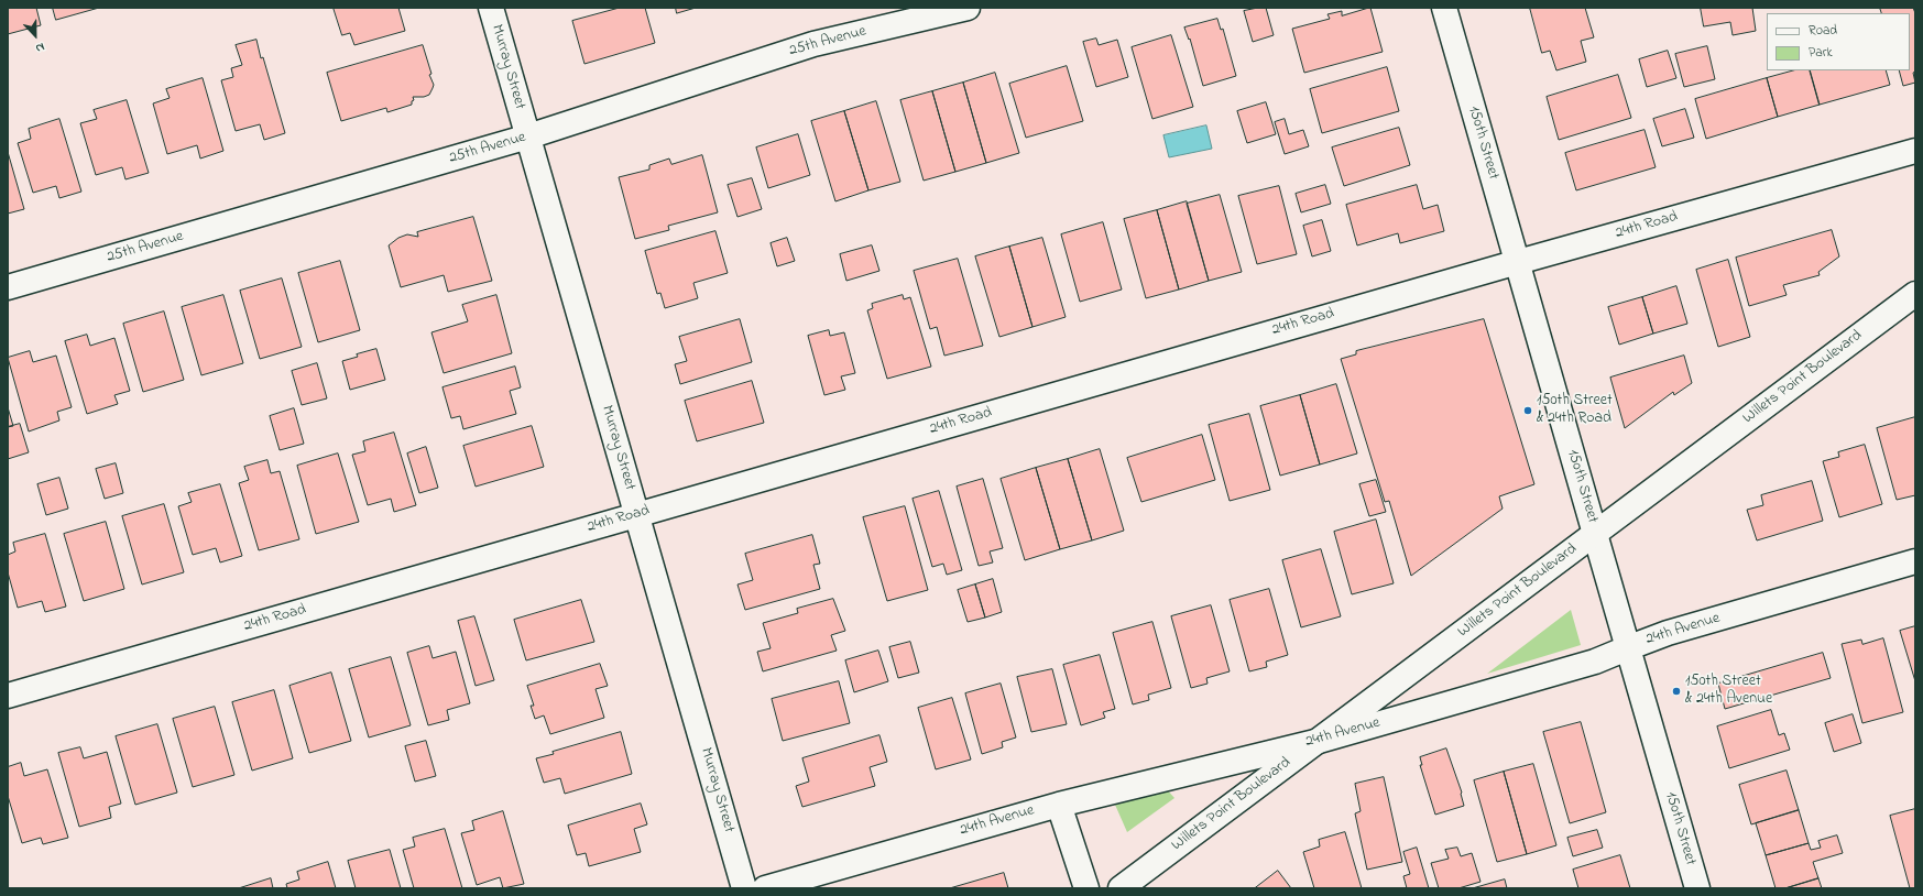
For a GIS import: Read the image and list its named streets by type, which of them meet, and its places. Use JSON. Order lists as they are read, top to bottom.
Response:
{
  "streets": {
    "street": [
      "25th Avenue",
      "Murray Street",
      "150th Street",
      "24th Road",
      "Willets Point Boulevard",
      "24th Avenue"
    ]
  },
  "crossings": [
    ["25th Avenue", "Murray Street"],
    ["Murray Street", "24th Road"],
    ["150th Street", "24th Road"],
    ["150th Street", "Willets Point Boulevard"],
    ["150th Street", "24th Avenue"],
    ["Willets Point Boulevard", "24th Avenue"]
  ],
  "places": ["150th Street & 24th Road", "150th Street & 24th Avenue"],
  "legend": ["Road", "Park"],
  "north": "bottom"
}
